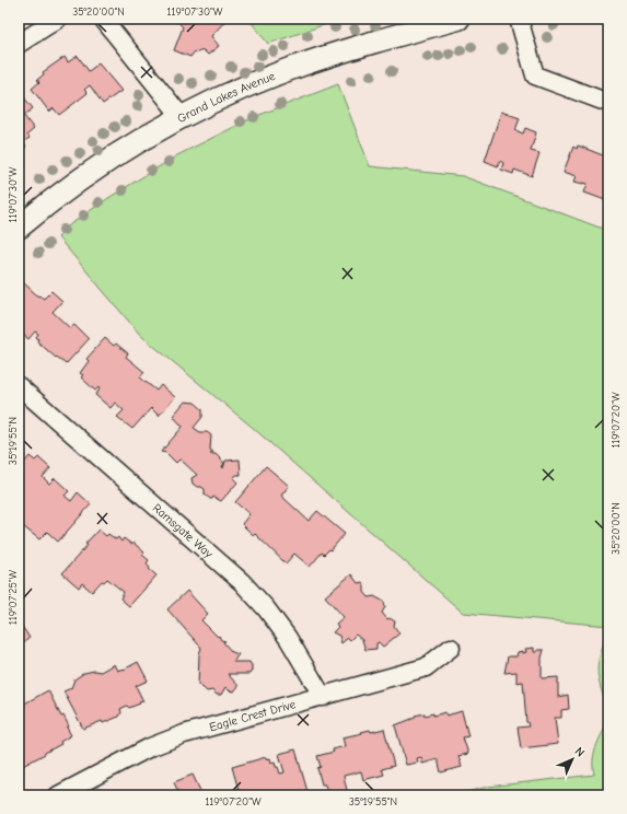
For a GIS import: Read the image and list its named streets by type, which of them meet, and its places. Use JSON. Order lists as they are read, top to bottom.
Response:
{
  "streets": {
    "street": ["Grand Lakes Avenue", "Ramsgate Way", "Eagle Crest Drive"]
  },
  "crossings": [
    ["Ramsgate Way", "Eagle Crest Drive"]
  ],
  "north": "top right",
  "coordinates": [
    "35°20'00\"N",
    "119°07'30\"W",
    "119°07'20\"W",
    "35°19'55\"N",
    "119°07'25\"W"
  ]
}
